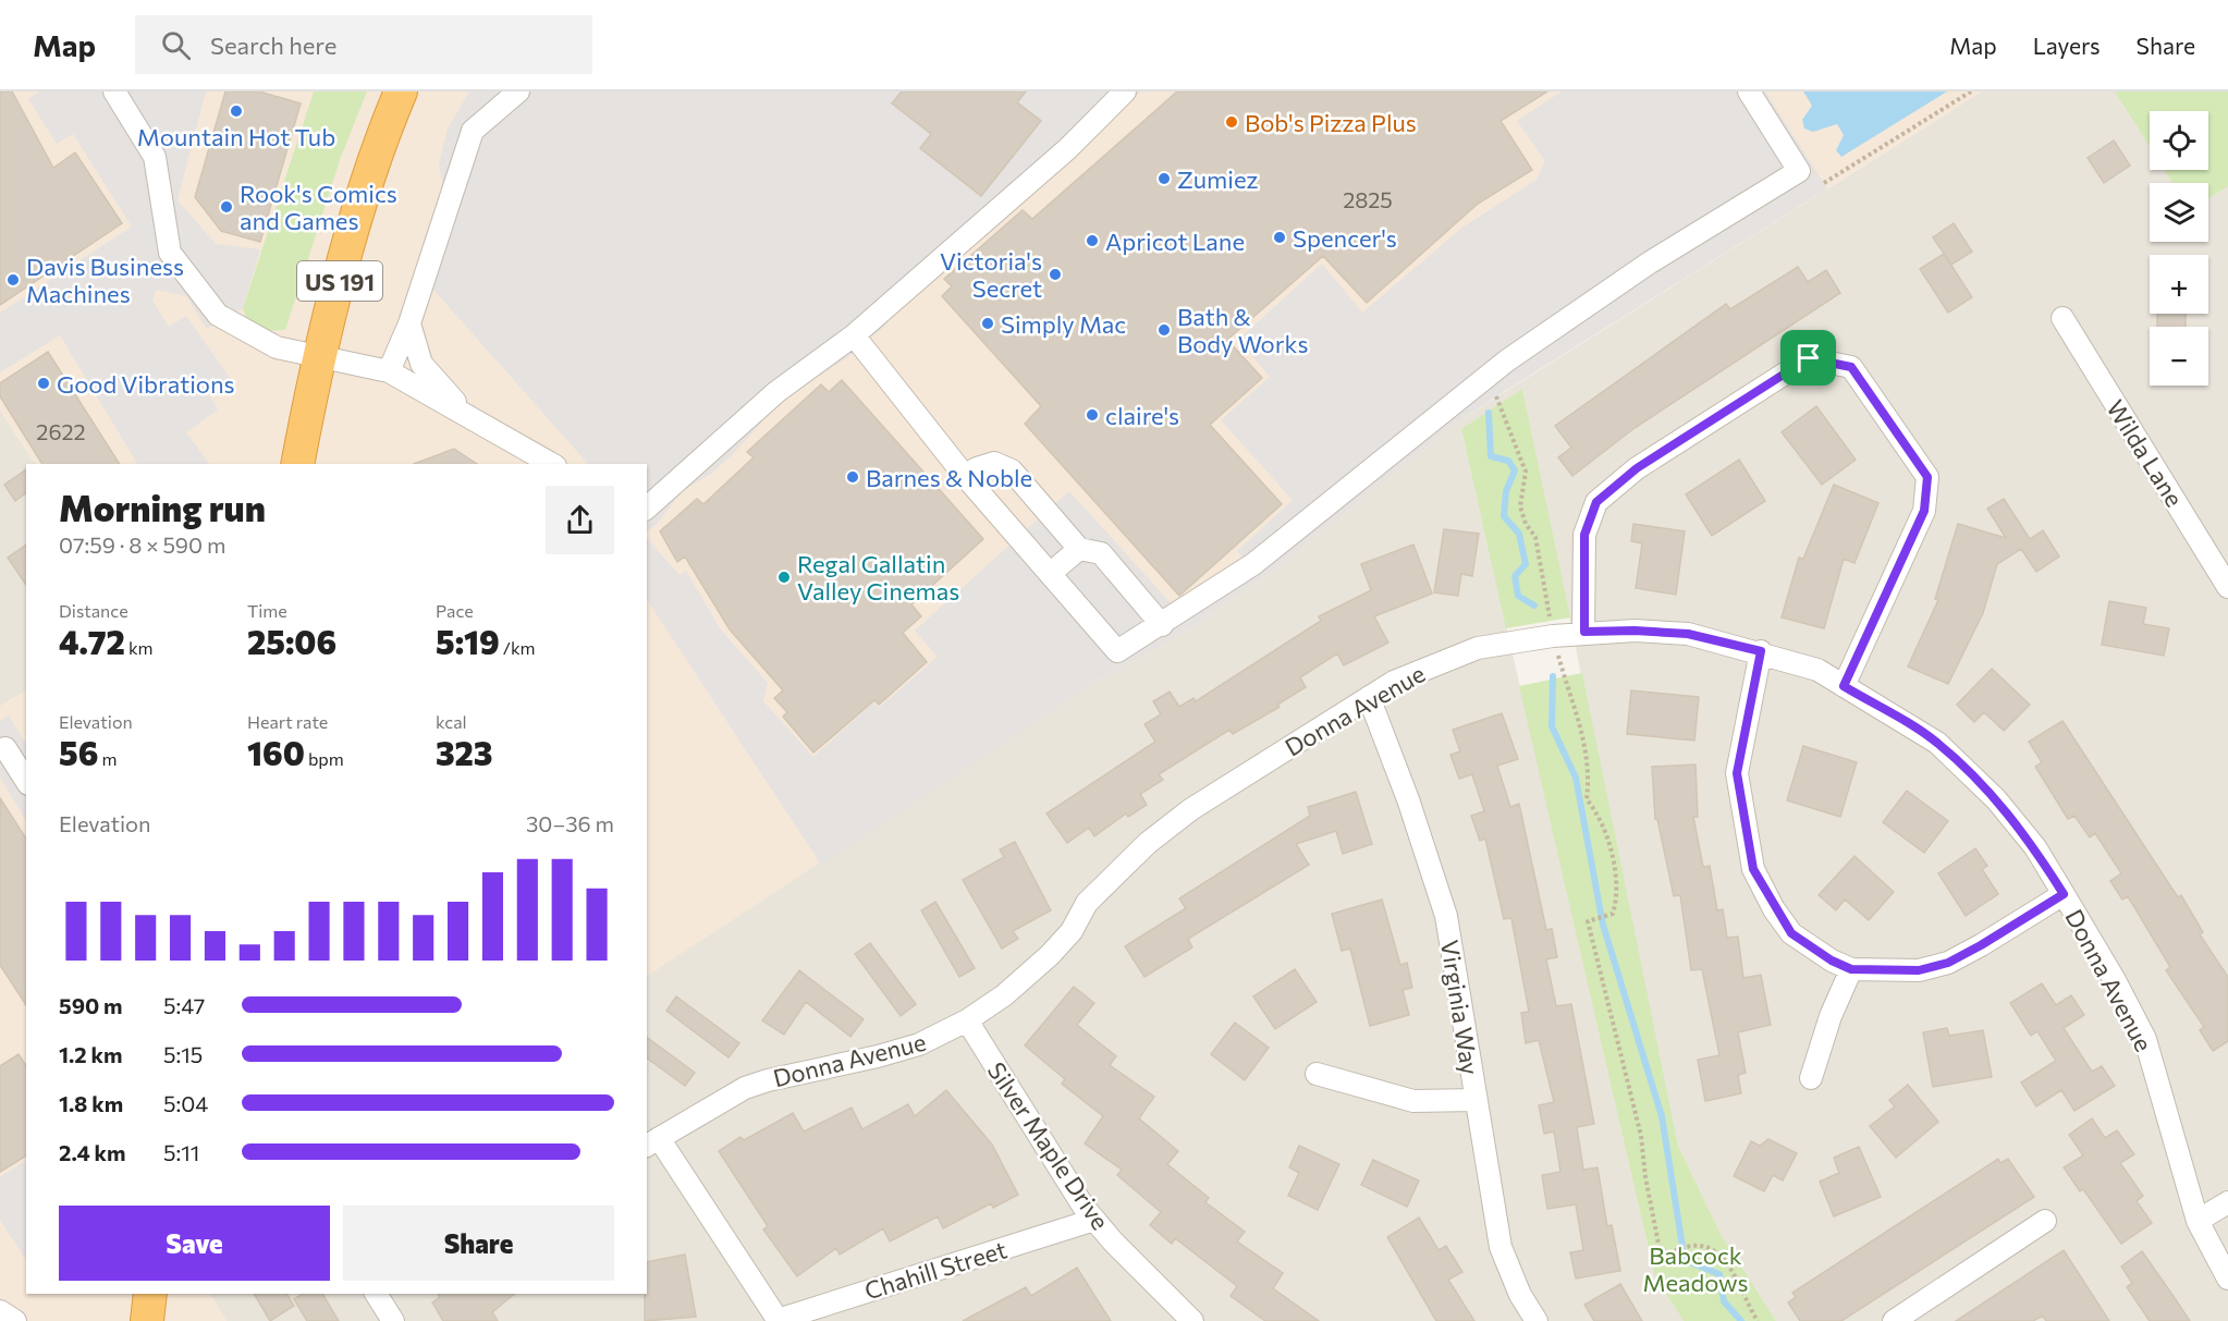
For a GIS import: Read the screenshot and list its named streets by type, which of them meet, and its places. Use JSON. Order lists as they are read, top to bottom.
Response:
{
  "streets": {
    "highway": ["US 191"],
    "street": [
      "Wilda Lane",
      "Donna Avenue",
      "Virginia Way",
      "Silver Maple Drive",
      "Chahill Street"
    ]
  },
  "crossings": [
    ["Donna Avenue", "Virginia Way"],
    ["Donna Avenue", "Silver Maple Drive"],
    ["Silver Maple Drive", "Chahill Street"]
  ],
  "parks": ["Babcock Meadows"],
  "places": [
    "Mountain Hot Tub",
    "Bob's Pizza Plus",
    "Zumiez",
    "Rook's Comics and Games",
    "Spencer's",
    "Apricot Lane",
    "Victoria's Secret",
    "Davis Business Machines",
    "Simply Mac",
    "Bath & Body Works",
    "Good Vibrations",
    "claire's",
    "Barnes & Noble",
    "Regal Gallatin Valley Cinemas"
  ],
  "house_numbers": ["2825", "2622"],
  "page": {
    "header": "Map",
    "search": "Search here",
    "nav": ["Map", "Layers", "Share"],
    "map_buttons": ["+", "−"],
    "heading": ["Morning run", "07:59 · 8 × 590 m"],
    "stats": [
      ["Distance", "4.72 km"],
      ["Time", "25:06"],
      ["Pace", "5:19 /km"],
      ["Elevation", "56 m"],
      ["Heart rate", "160 bpm"],
      ["kcal", "323"]
    ],
    "chart": ["Elevation", "30–36 m"],
    "list": [
      {
        "name": "590 m",
        "note": "5:47"
      },
      {
        "name": "1.2 km",
        "note": "5:15"
      },
      {
        "name": "1.8 km",
        "note": "5:04"
      },
      {
        "name": "2.4 km",
        "note": "5:11"
      }
    ],
    "buttons": ["Save", "Share"]
  }
}
